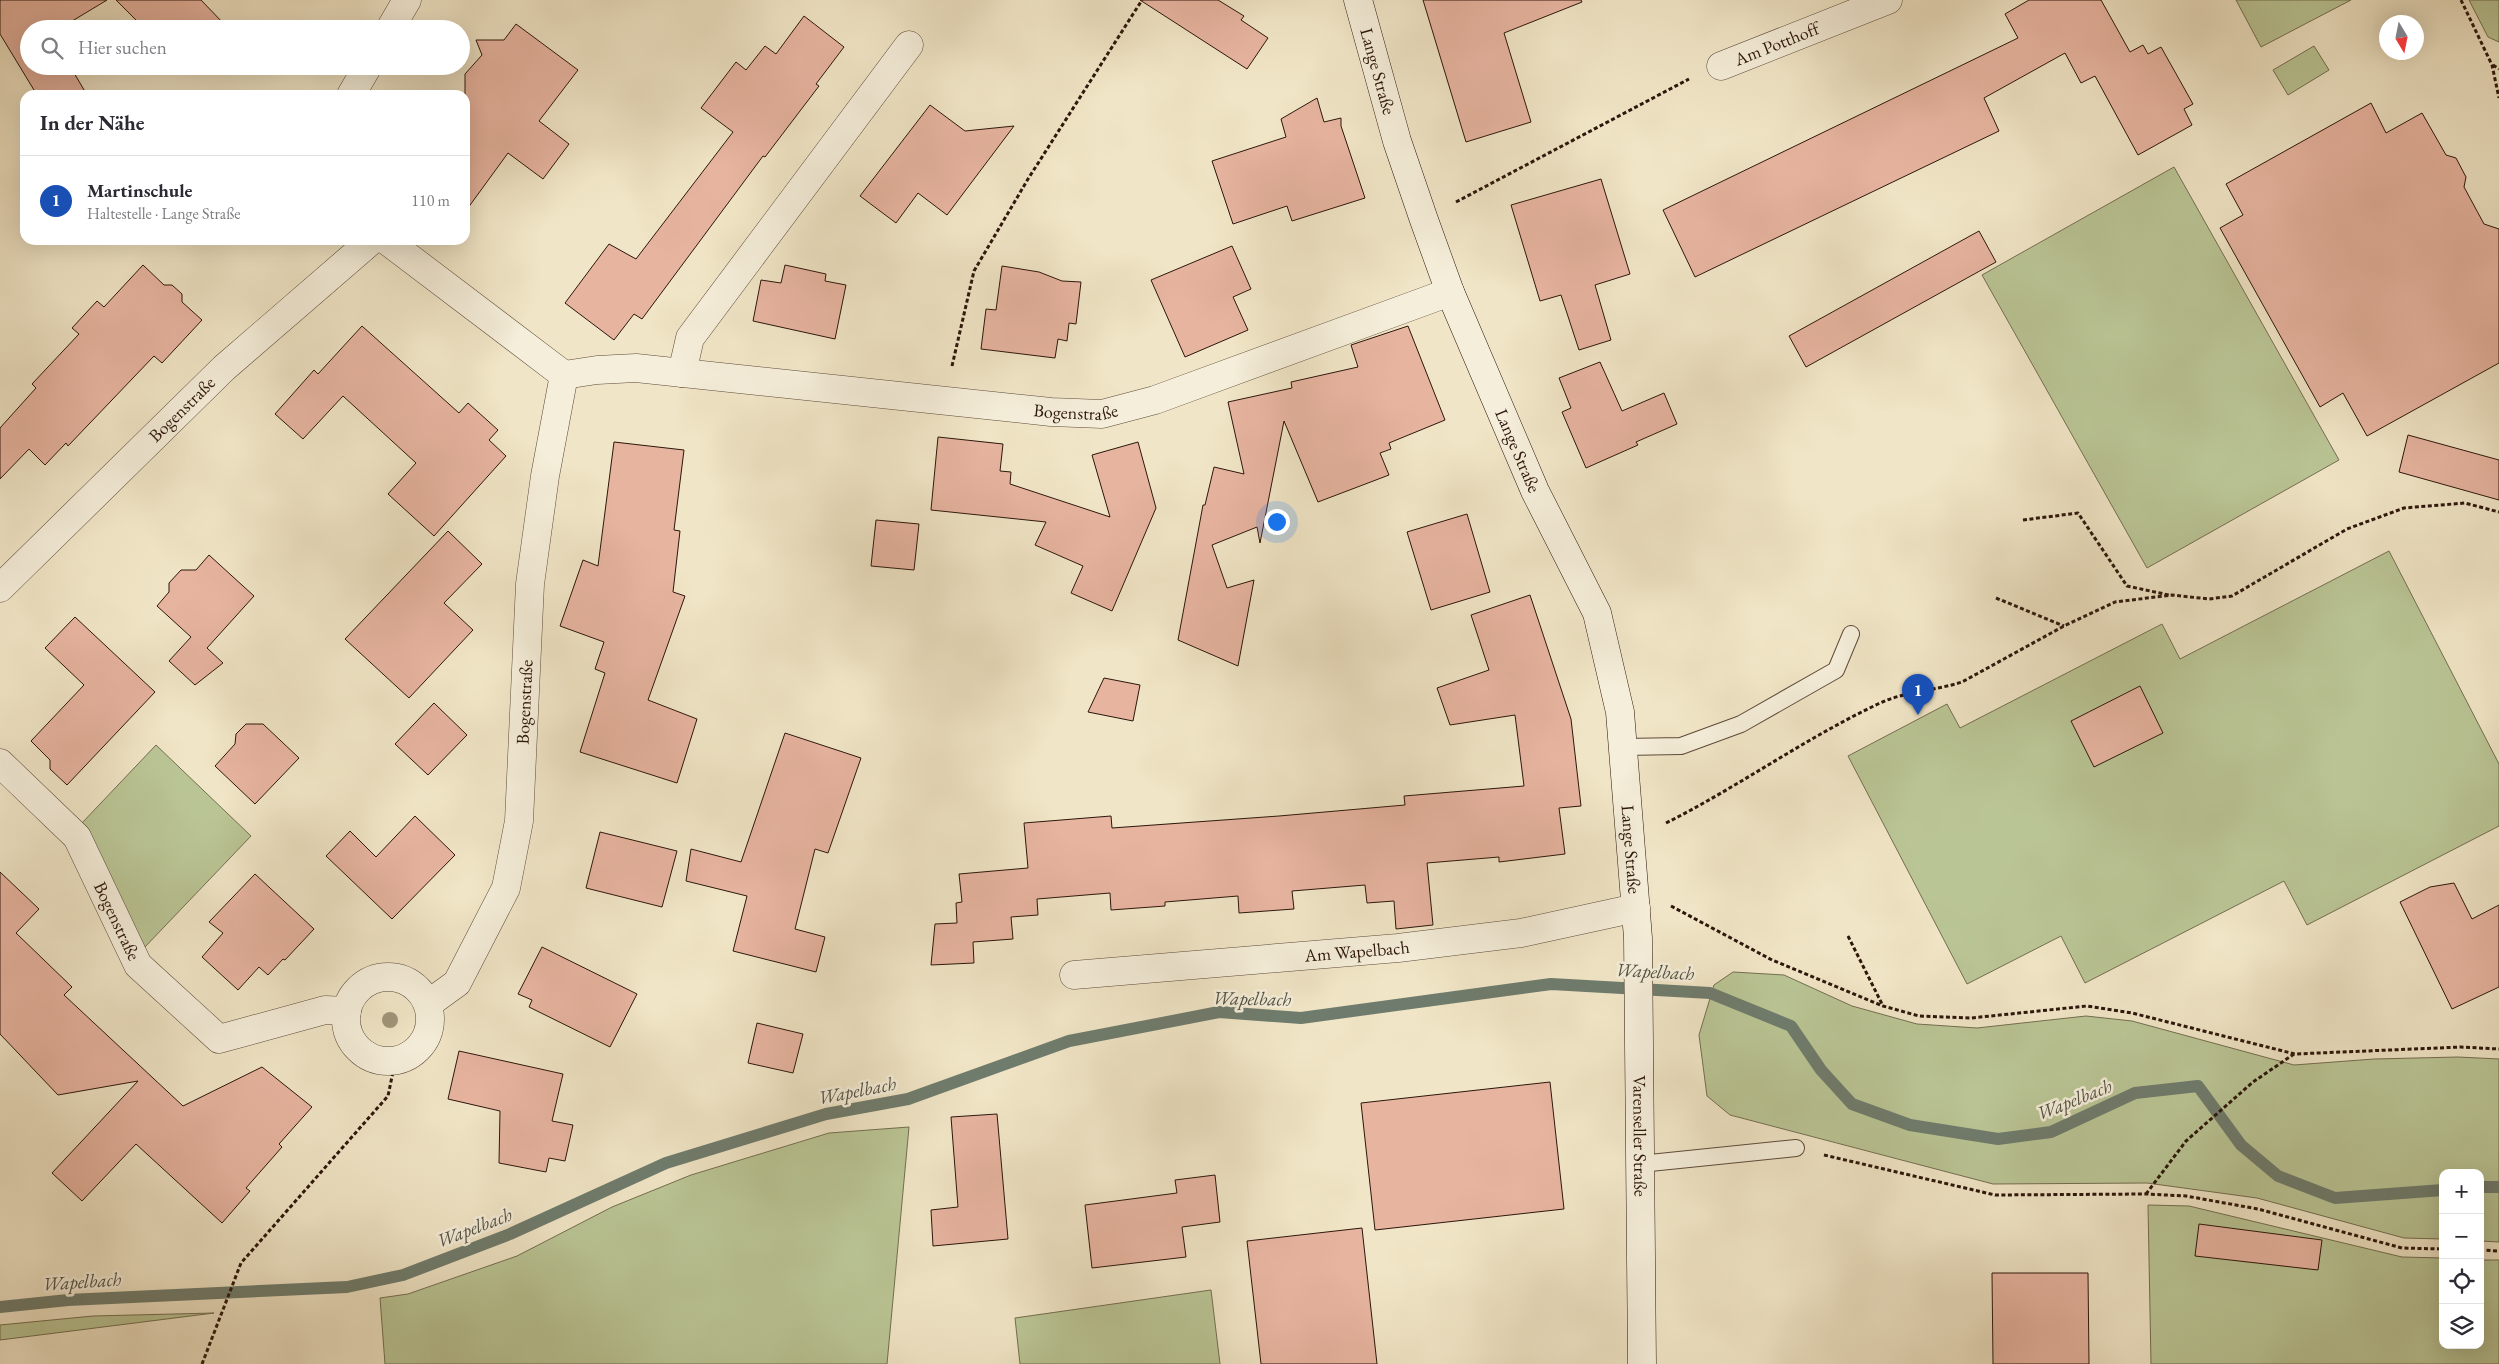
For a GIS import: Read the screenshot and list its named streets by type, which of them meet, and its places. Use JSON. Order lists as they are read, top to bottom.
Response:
{
  "streets": {
    "street": [
      "Am Potthoff",
      "Lange Straße",
      "Bogenstraße",
      "Am Wapelbach",
      "Varenseller Straße"
    ]
  },
  "crossings": [
    ["Lange Straße", "Bogenstraße"],
    ["Lange Straße", "Am Wapelbach"],
    ["Lange Straße", "Varenseller Straße"],
    ["Am Wapelbach", "Varenseller Straße"]
  ],
  "water": ["Wapelbach"],
  "north": "bottom",
  "page": {
    "search": "Hier suchen",
    "heading": "In der Nähe",
    "list": [
      {
        "mark": "1",
        "name": "Martinschule",
        "note": "Haltestelle · Lange Straße",
        "value": "110 m"
      }
    ],
    "pins": "1",
    "map_buttons": ["+", "−"]
  }
}
